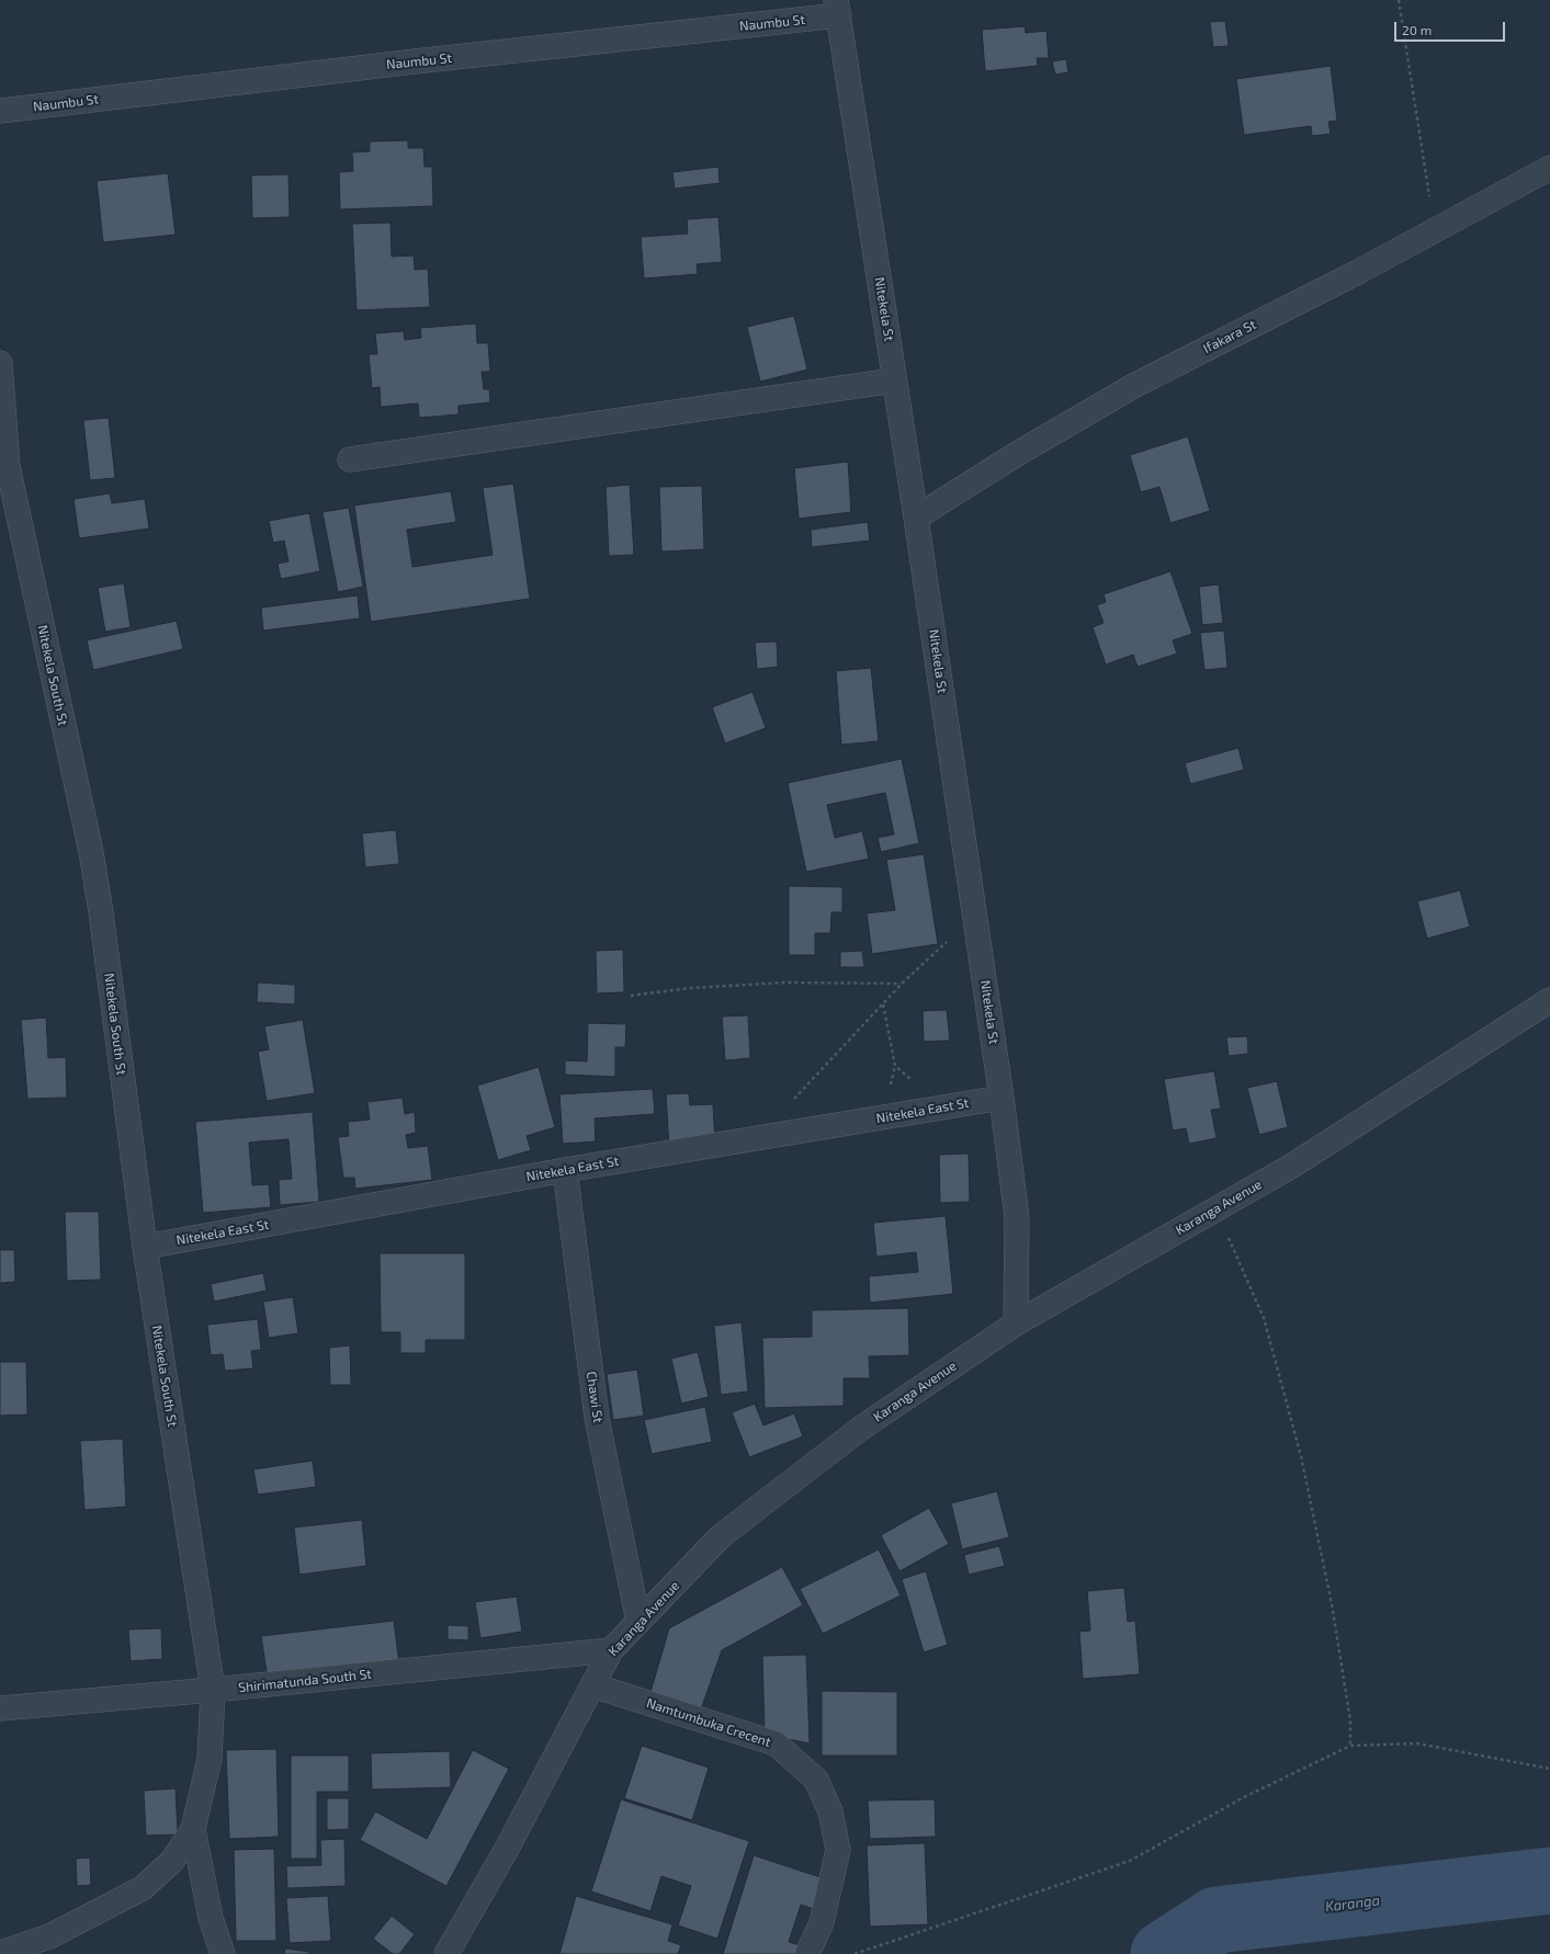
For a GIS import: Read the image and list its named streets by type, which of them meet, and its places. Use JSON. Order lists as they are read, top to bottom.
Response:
{
  "streets": {
    "street": [
      "Naumbu St",
      "Nitekela St",
      "Ifakara St",
      "Nitekela South St",
      "Nitekela East St",
      "Karanga Avenue",
      "Chawi St",
      "Shirimatunda South St",
      "Namtumbuka Crecent"
    ]
  },
  "crossings": [
    ["Naumbu St", "Nitekela St"],
    ["Nitekela St", "Ifakara St"],
    ["Nitekela St", "Nitekela East St"],
    ["Nitekela St", "Karanga Avenue"],
    ["Nitekela South St", "Nitekela East St"],
    ["Nitekela South St", "Shirimatunda South St"],
    ["Nitekela East St", "Chawi St"],
    ["Karanga Avenue", "Chawi St"],
    ["Karanga Avenue", "Shirimatunda South St"],
    ["Karanga Avenue", "Namtumbuka Crecent"]
  ],
  "water": ["Karanga"],
  "scale_bar": "20 m"
}
